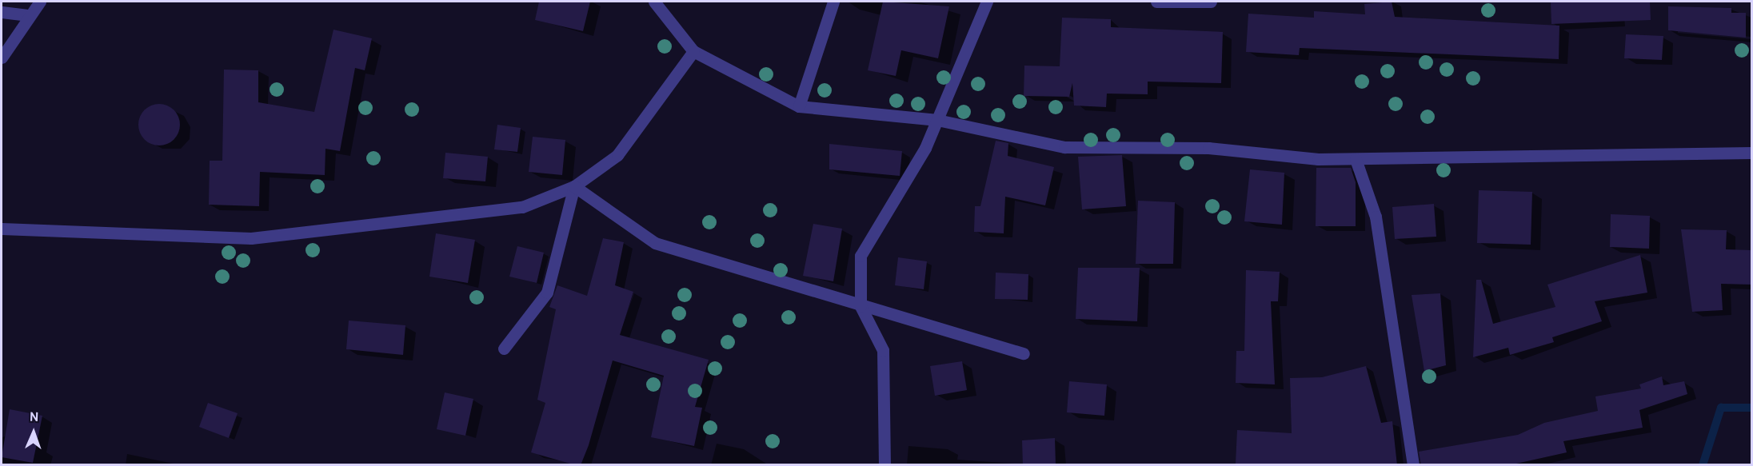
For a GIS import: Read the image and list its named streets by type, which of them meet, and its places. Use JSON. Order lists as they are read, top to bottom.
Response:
{
  "north": "top"
}
